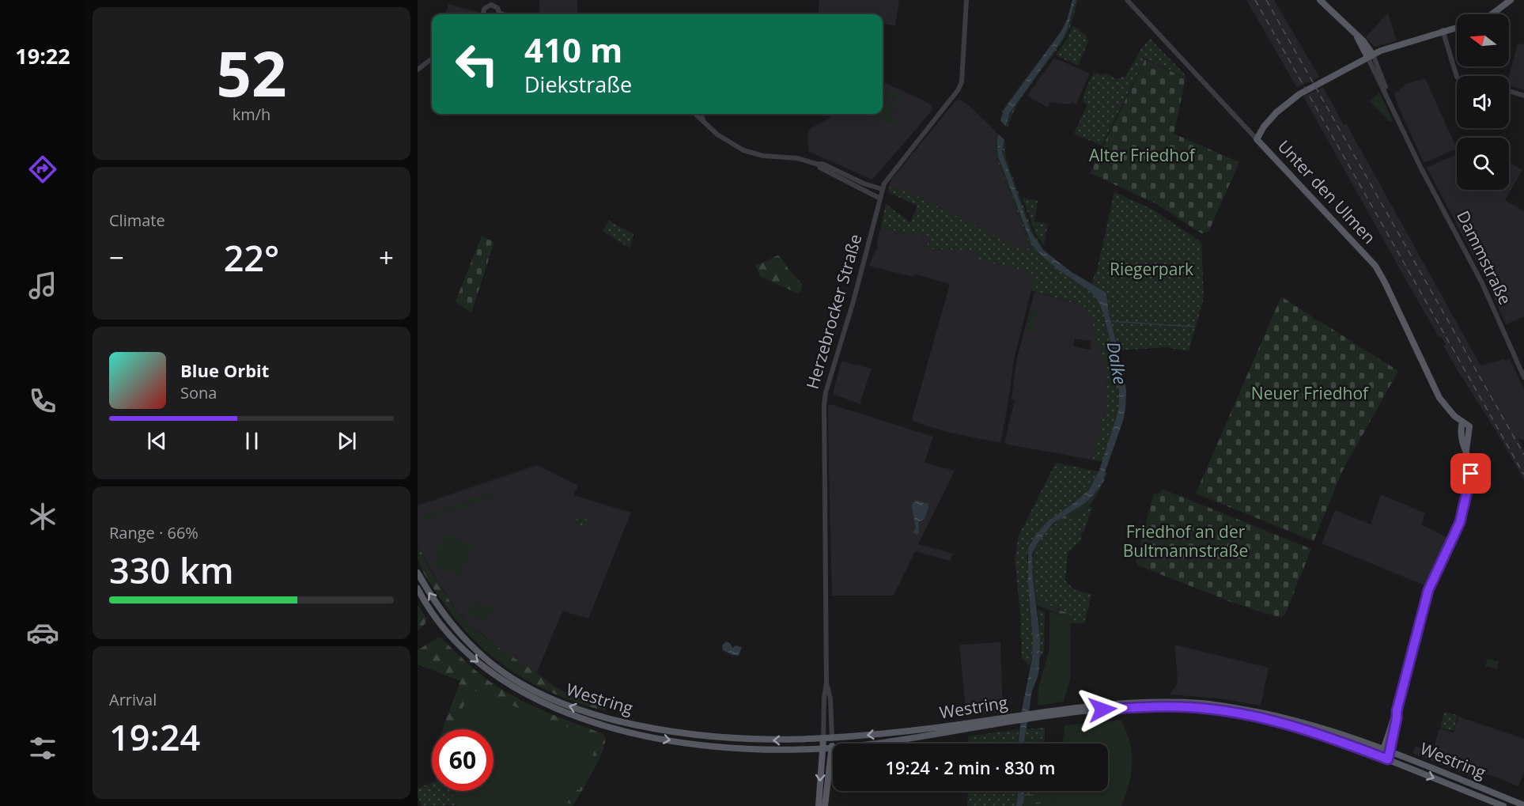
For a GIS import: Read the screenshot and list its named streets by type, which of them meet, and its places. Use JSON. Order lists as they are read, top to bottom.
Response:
{
  "streets": {
    "main road": [
      "Unter den Ulmen",
      "Dammstraße",
      "Herzebrocker Straße",
      "Westring"
    ]
  },
  "crossings": [
    ["Herzebrocker Straße", "Westring"]
  ],
  "water": ["Dalke"],
  "parks": [
    "Alter Friedhof",
    "Riegerpark",
    "Neuer Friedhof",
    "Friedhof an der Bultmannstraße"
  ],
  "north": "left",
  "page": {
    "tabs": "19:22",
    "tile": [
      ["52", "km/h"],
      "Climate",
      ["Range · 66%", "330 km"],
      ["Arrival", "19:24"]
    ],
    "turn": ["410 m", "Diekstraße"],
    "heat": ["−", "22°", "+"],
    "song": ["Blue Orbit", "Sona"],
    "limit": "60",
    "trip": "19:24 · 2 min · 830 m"
  }
}
